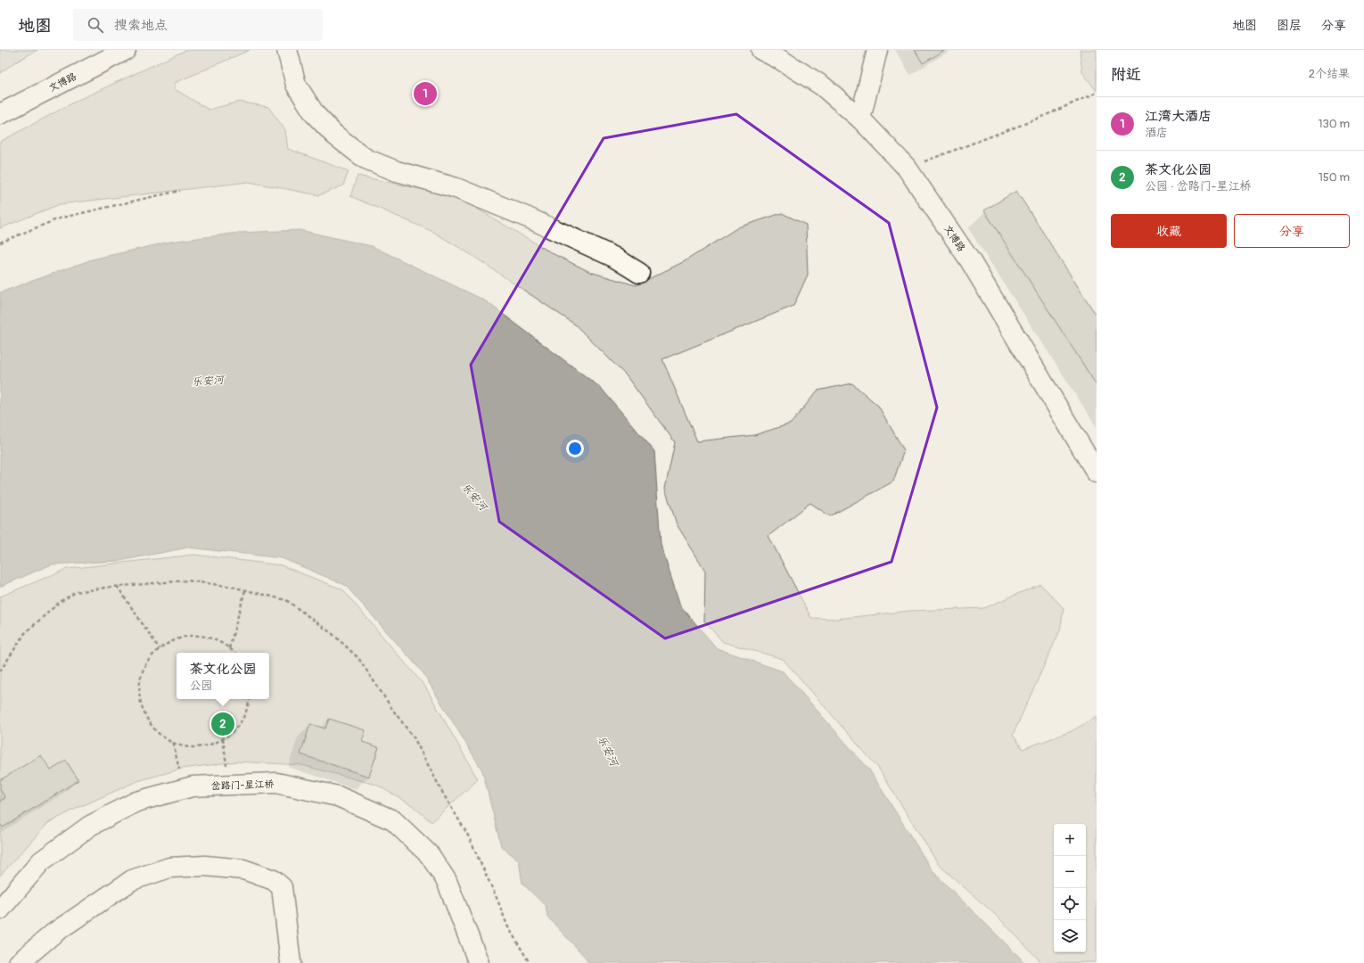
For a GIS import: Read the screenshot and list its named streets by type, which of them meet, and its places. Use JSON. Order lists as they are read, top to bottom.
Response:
{
  "streets": {
    "street": ["文博路", "岔路门-星江桥"]
  },
  "water": ["乐安河"],
  "page": {
    "header": "地图",
    "search": "搜索地点",
    "nav": ["地图", "图层", "分享"],
    "heading": ["附近", "2个结果"],
    "pins": ["1", "2"],
    "list": [
      {
        "mark": "1",
        "name": "江湾大酒店",
        "note": "酒店",
        "value": "130 m"
      },
      {
        "mark": "2",
        "name": "茶文化公园",
        "note": "公园 · 岔路门-星江桥",
        "value": "150 m"
      }
    ],
    "buttons": ["收藏", "分享"],
    "popup": ["茶文化公园", "公园"],
    "map_buttons": ["+", "−"]
  }
}
